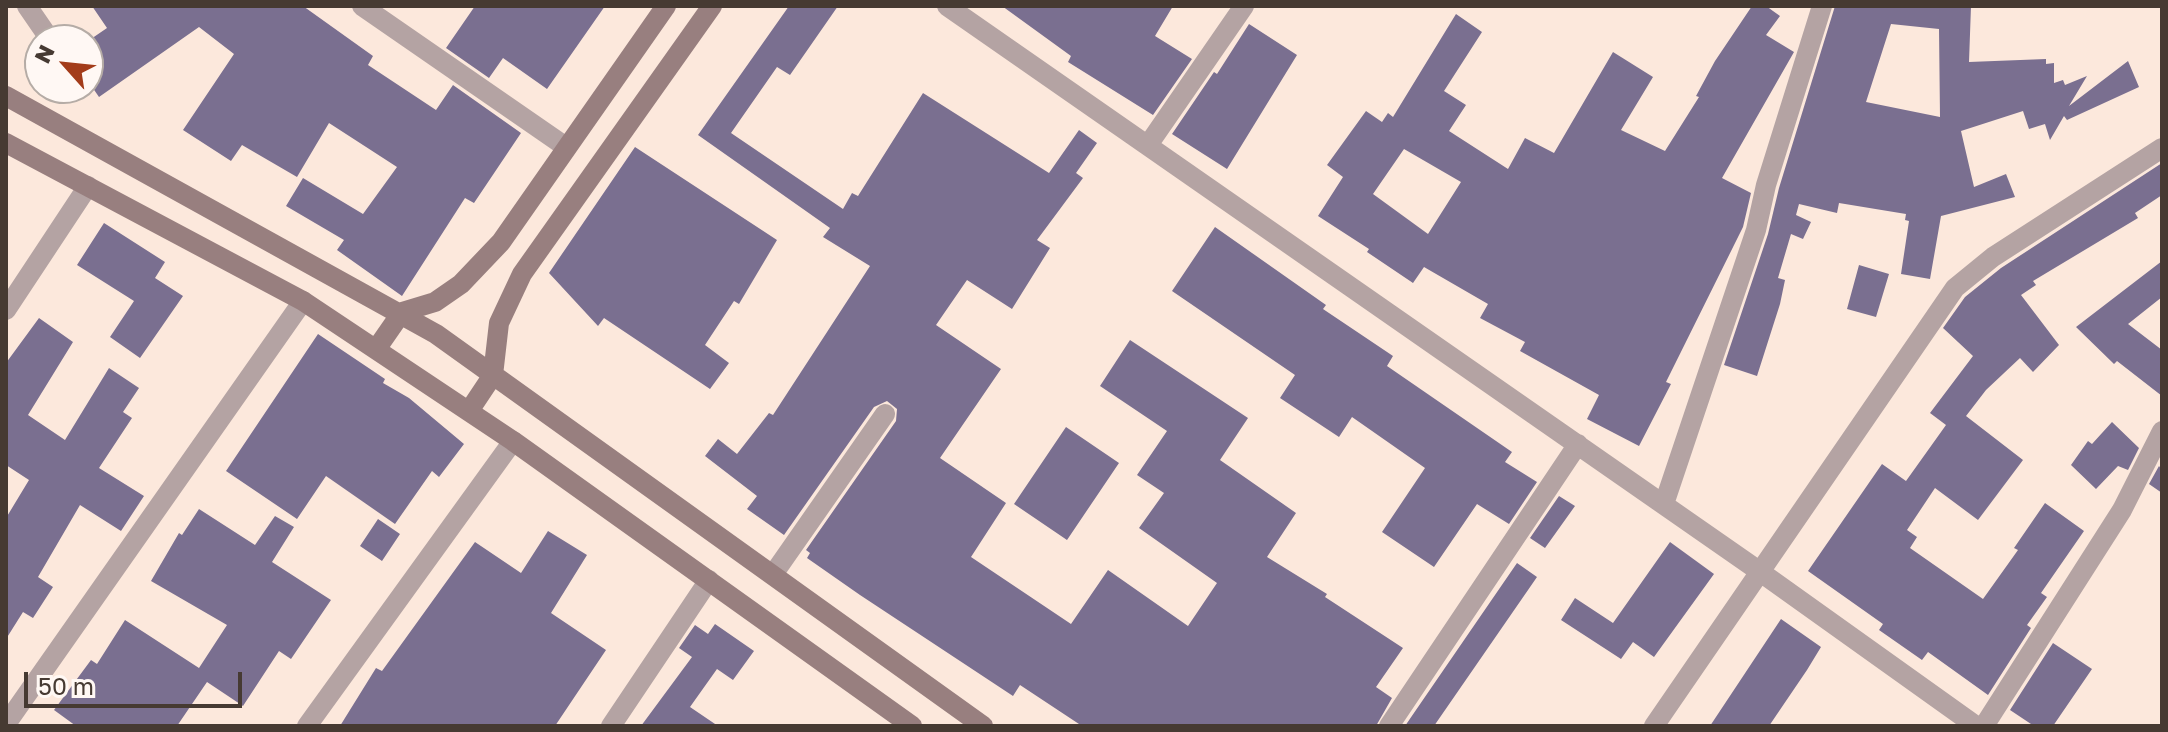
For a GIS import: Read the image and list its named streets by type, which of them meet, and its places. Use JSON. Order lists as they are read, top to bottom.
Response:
{
  "scale_bar": "50 m",
  "north": "top left"
}
